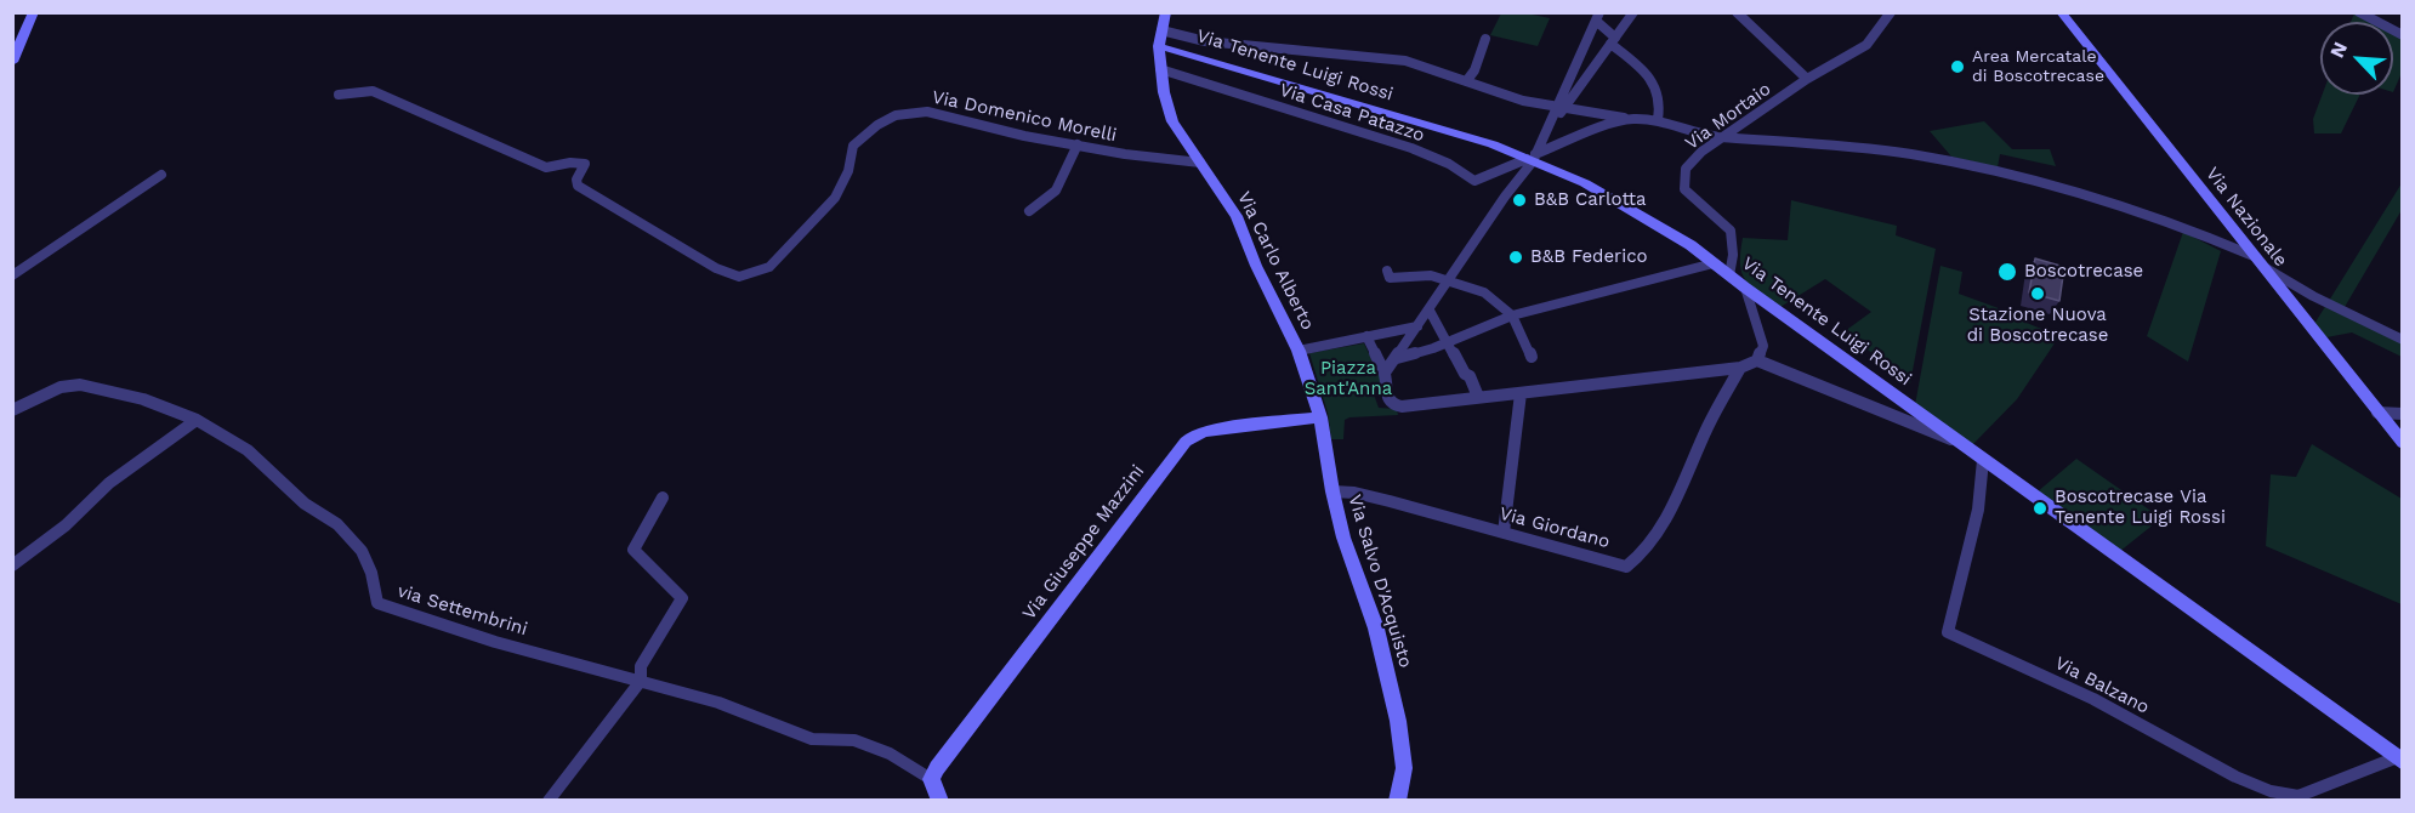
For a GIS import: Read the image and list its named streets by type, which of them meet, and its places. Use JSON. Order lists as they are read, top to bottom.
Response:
{
  "streets": {
    "street": [
      "Via Tenente Luigi Rossi",
      "Via Casa Patazzo",
      "Via Domenico Morelli",
      "Via Mortaio",
      "Via Nazionale",
      "Via Carlo Alberto",
      "Via Giordano",
      "Via Giuseppe Mazzini",
      "Via Salvo D'Acquisto",
      "via Settembrini",
      "Via Balzano"
    ]
  },
  "crossings": [
    ["Via Tenente Luigi Rossi", "Via Casa Patazzo"],
    ["Via Tenente Luigi Rossi", "Via Mortaio"],
    ["Via Tenente Luigi Rossi", "Via Carlo Alberto"],
    ["Via Tenente Luigi Rossi", "Via Balzano"],
    ["Via Casa Patazzo", "Via Carlo Alberto"],
    ["Via Domenico Morelli", "Via Carlo Alberto"],
    ["Via Carlo Alberto", "Via Giuseppe Mazzini"],
    ["Via Carlo Alberto", "Via Salvo D'Acquisto"],
    ["Via Giordano", "Via Salvo D'Acquisto"],
    ["Via Giuseppe Mazzini", "Via Salvo D'Acquisto"],
    ["Via Giuseppe Mazzini", "via Settembrini"]
  ],
  "parks": ["Piazza Sant'Anna"],
  "places": [
    "Area Mercatale di Boscotrecase",
    "B&B Carlotta",
    "B&B Federico",
    "Boscotrecase",
    "Stazione Nuova di Boscotrecase",
    "Boscotrecase Via Tenente Luigi Rossi"
  ],
  "north": "top left"
}
